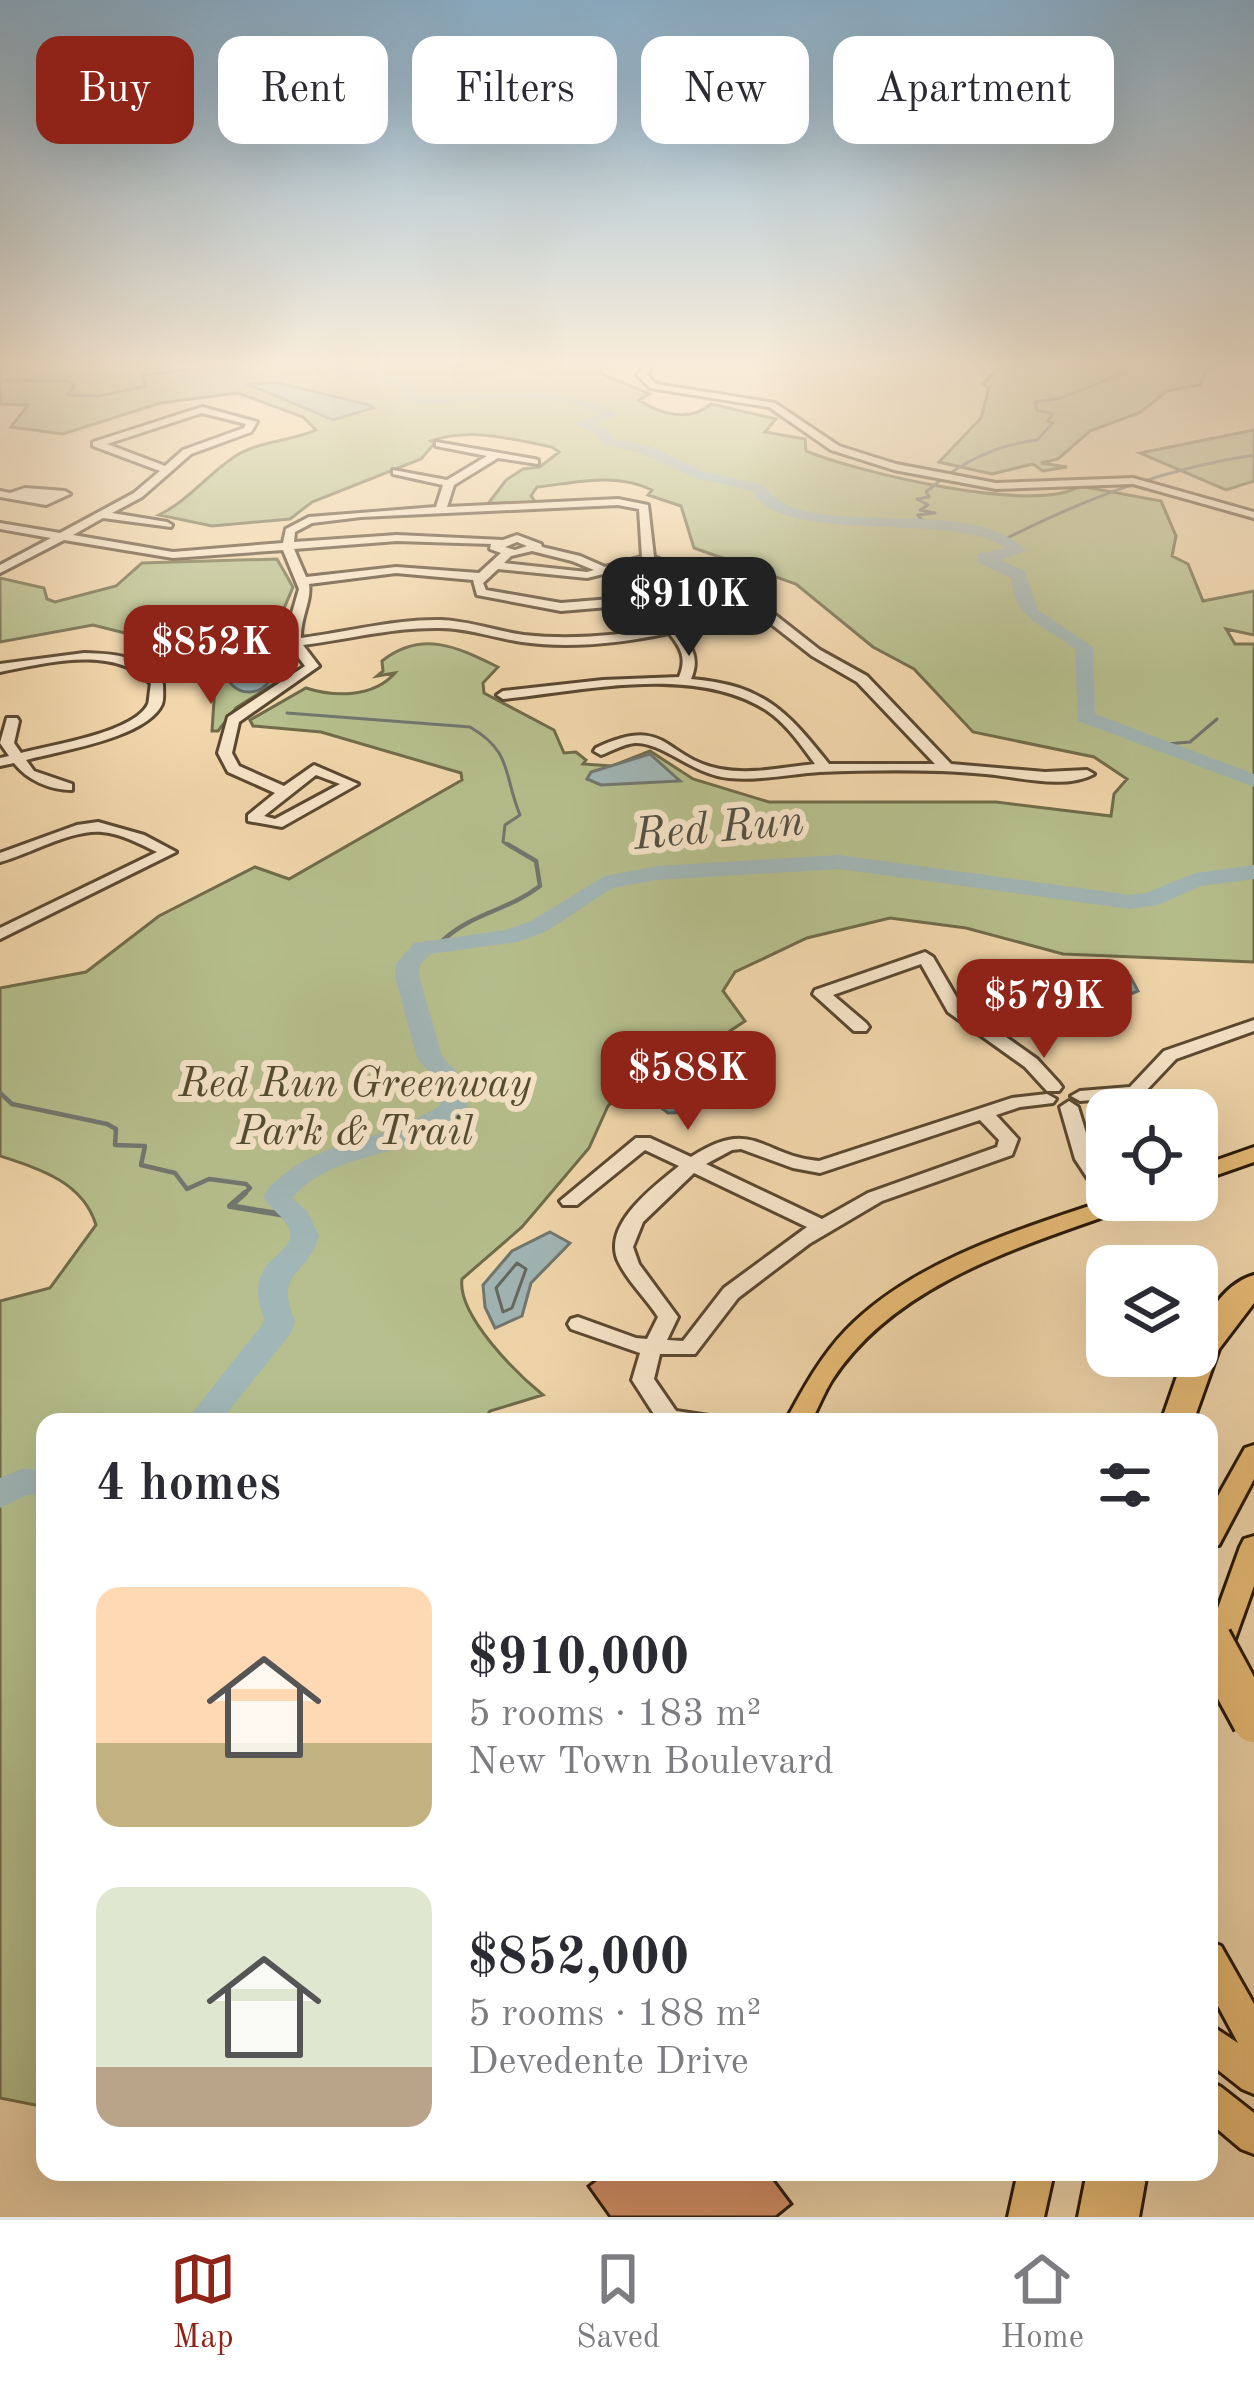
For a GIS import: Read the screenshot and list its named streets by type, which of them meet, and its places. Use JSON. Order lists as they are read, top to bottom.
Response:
{
  "water": ["Red Run"],
  "parks": ["Red Run Greenway Park & Trail"],
  "page": {
    "chip": [
      "Buy",
      "Rent",
      "Filters",
      "New",
      "Apartment"
    ],
    "price": [
      "$910K",
      "$852K",
      "$579K",
      "$588K"
    ],
    "heading": "4 homes",
    "list": [
      {
        "name": "$910,000",
        "note": "5 rooms · 183 m² · New Town Boulevard"
      },
      {
        "name": "$852,000",
        "note": "5 rooms · 188 m² · Devedente Drive"
      }
    ],
    "tabs": ["Map", "Saved", "Home"]
  }
}
